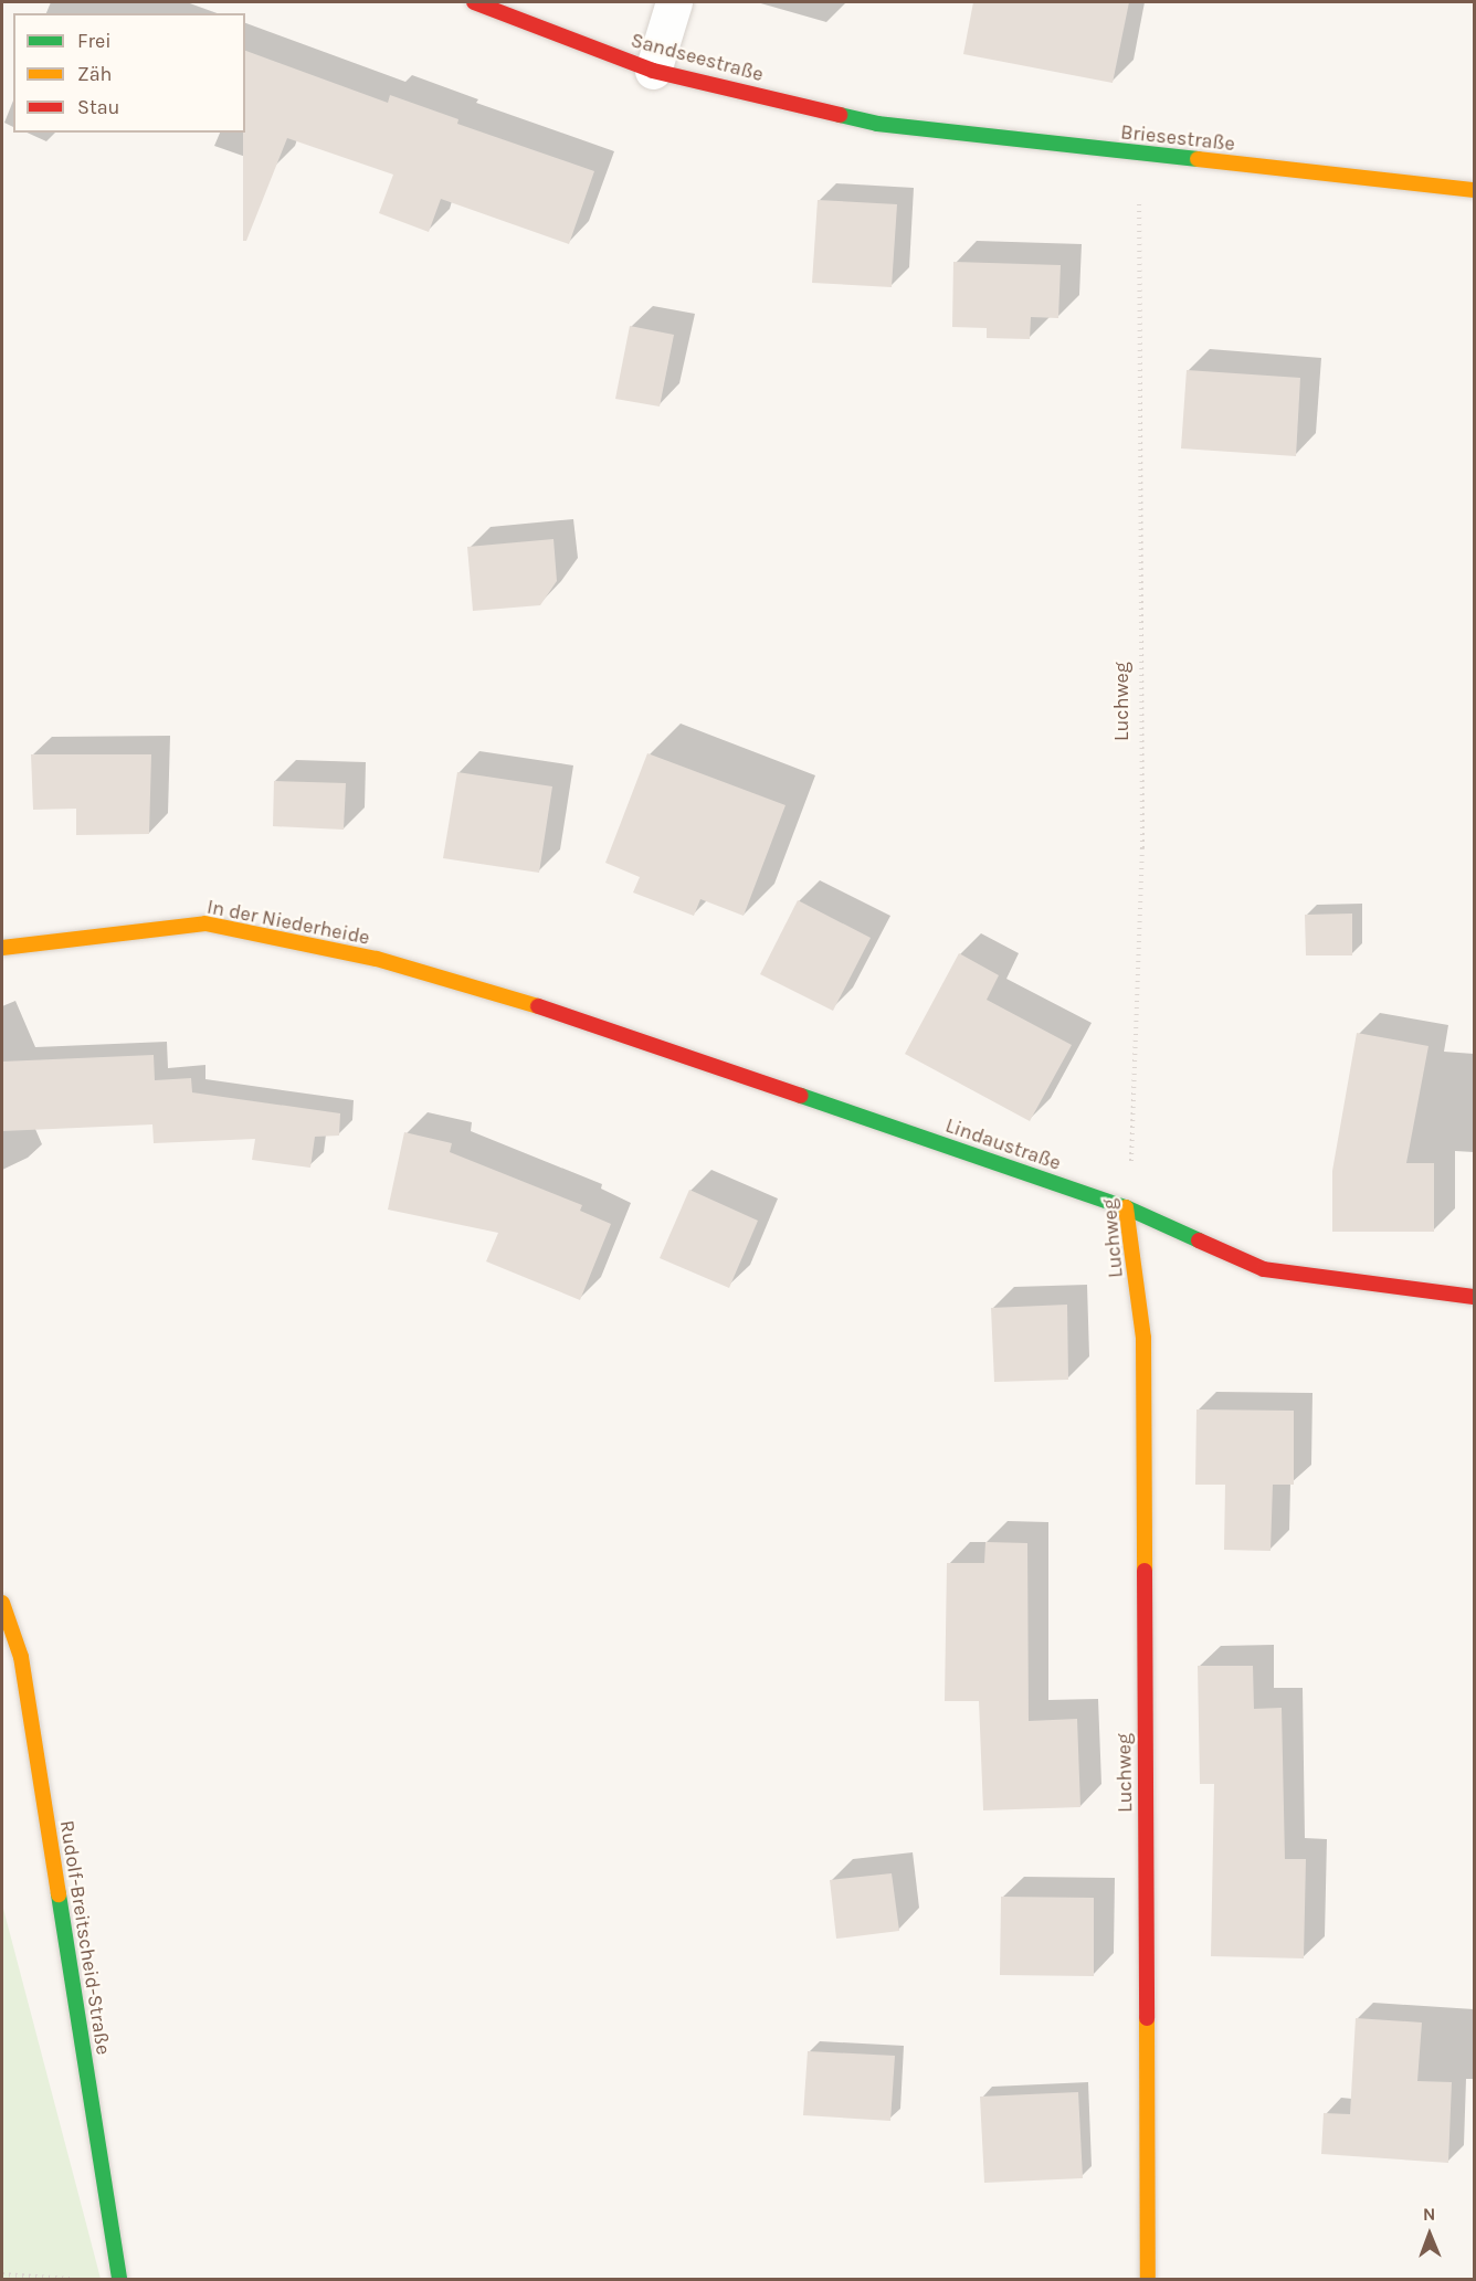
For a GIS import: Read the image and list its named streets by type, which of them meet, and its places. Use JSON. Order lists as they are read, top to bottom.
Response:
{
  "streets": {
    "street": [
      "Sandseestraße",
      "Briesestraße",
      "Luchweg",
      "In der Niederheide",
      "Lindaustraße",
      "Rudolf-Breitscheid-Straße"
    ]
  },
  "crossings": [
    ["Sandseestraße", "Briesestraße"],
    ["Briesestraße", "Luchweg"],
    ["Luchweg", "Lindaustraße"],
    ["In der Niederheide", "Lindaustraße"]
  ],
  "legend": ["Frei", "Zäh", "Stau"],
  "north": "top"
}
